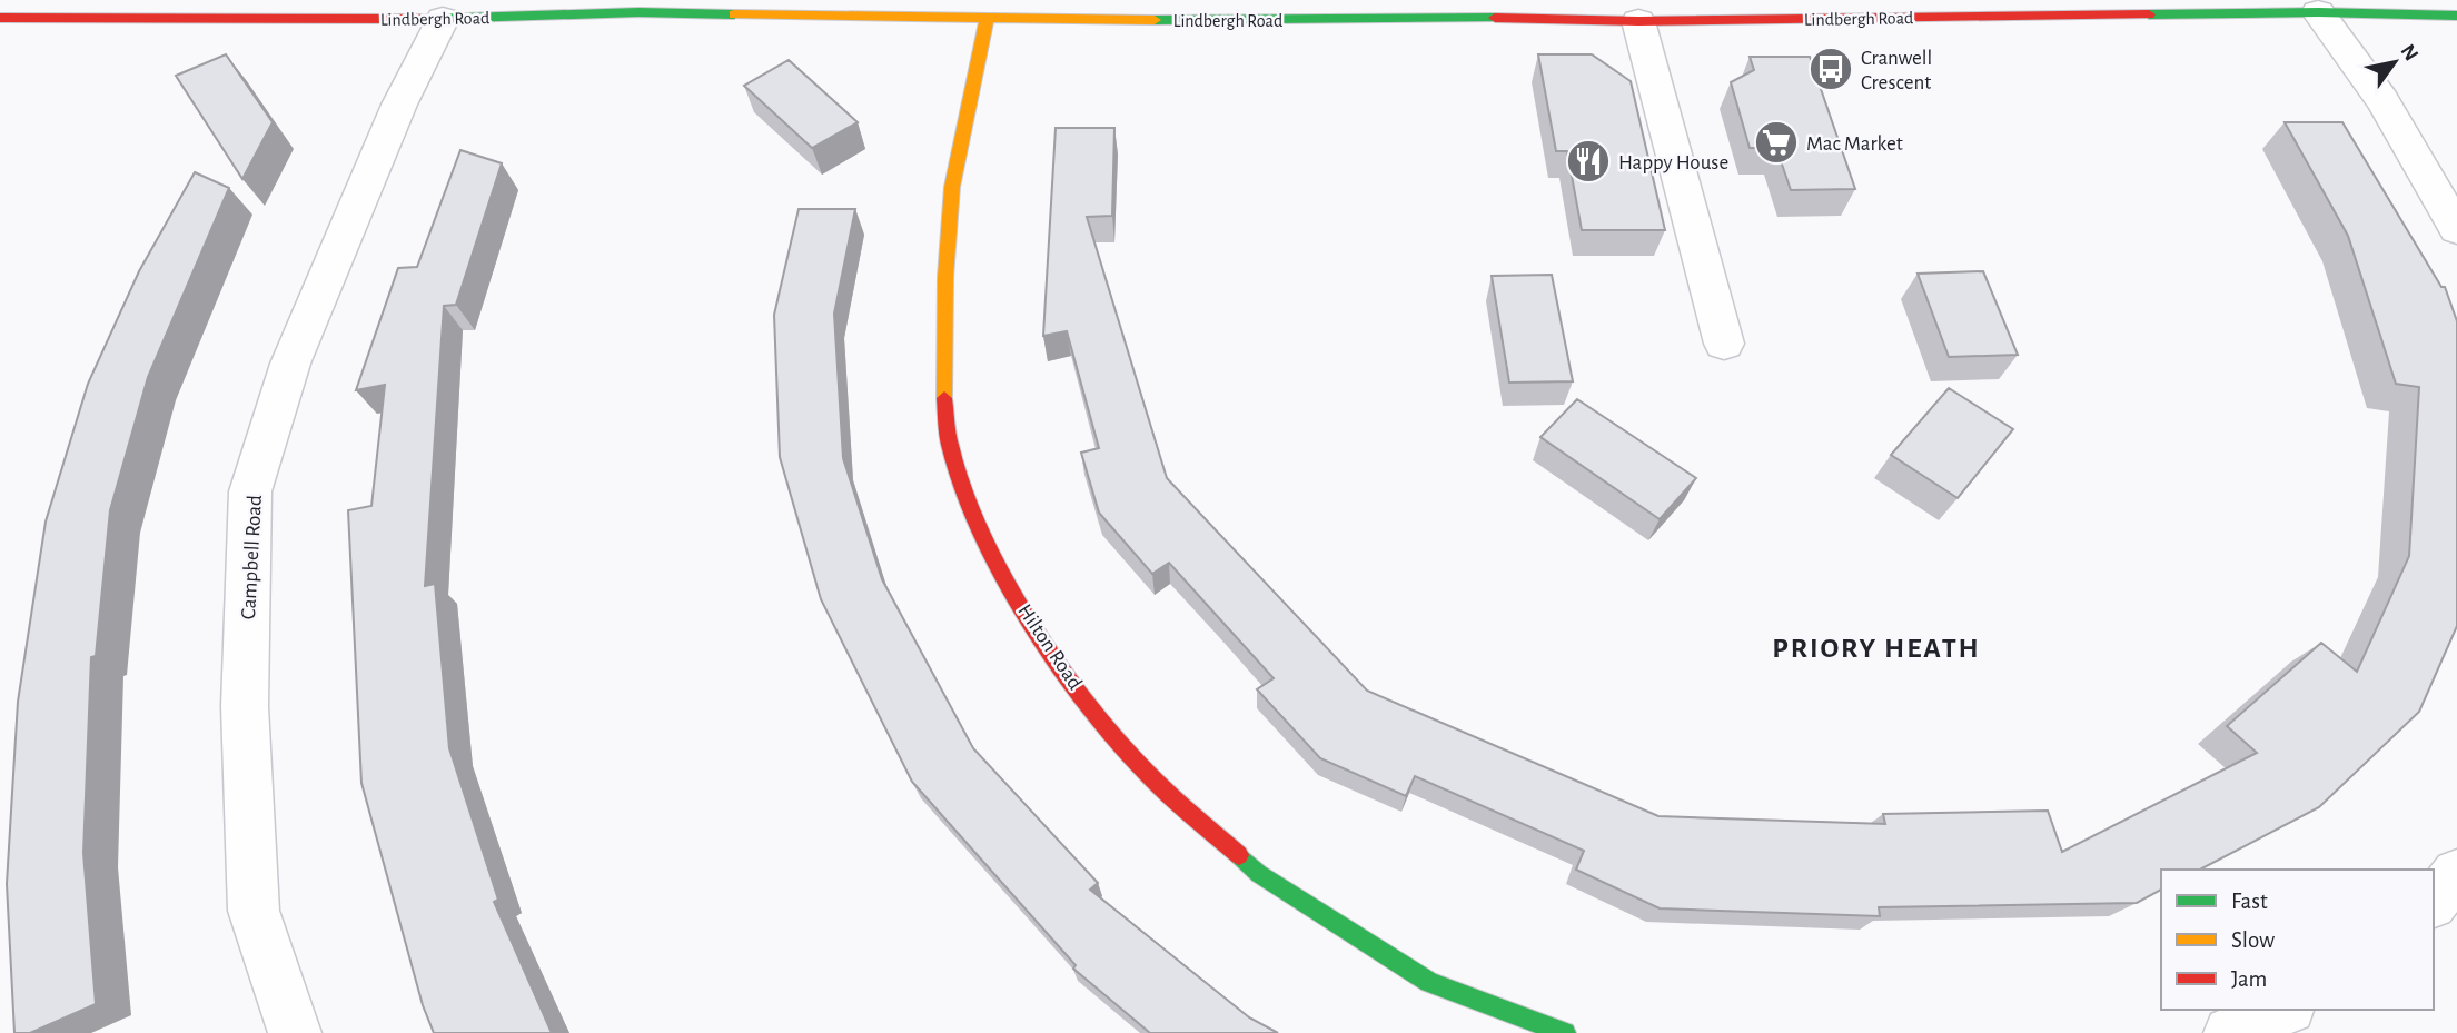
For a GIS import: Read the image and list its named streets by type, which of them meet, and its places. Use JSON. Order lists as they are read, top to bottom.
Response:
{
  "streets": {
    "street": ["Lindbergh Road", "Campbell Road", "Hilton Road"]
  },
  "crossings": [
    ["Lindbergh Road", "Campbell Road"],
    ["Lindbergh Road", "Hilton Road"]
  ],
  "districts": ["PRIORY HEATH"],
  "places": {
    "bus stop": ["Cranwell Crescent"],
    "supermarket": ["Mac Market"],
    "restaurant": ["Happy House"]
  },
  "legend": ["Fast", "Slow", "Jam"],
  "north": "top right"
}
